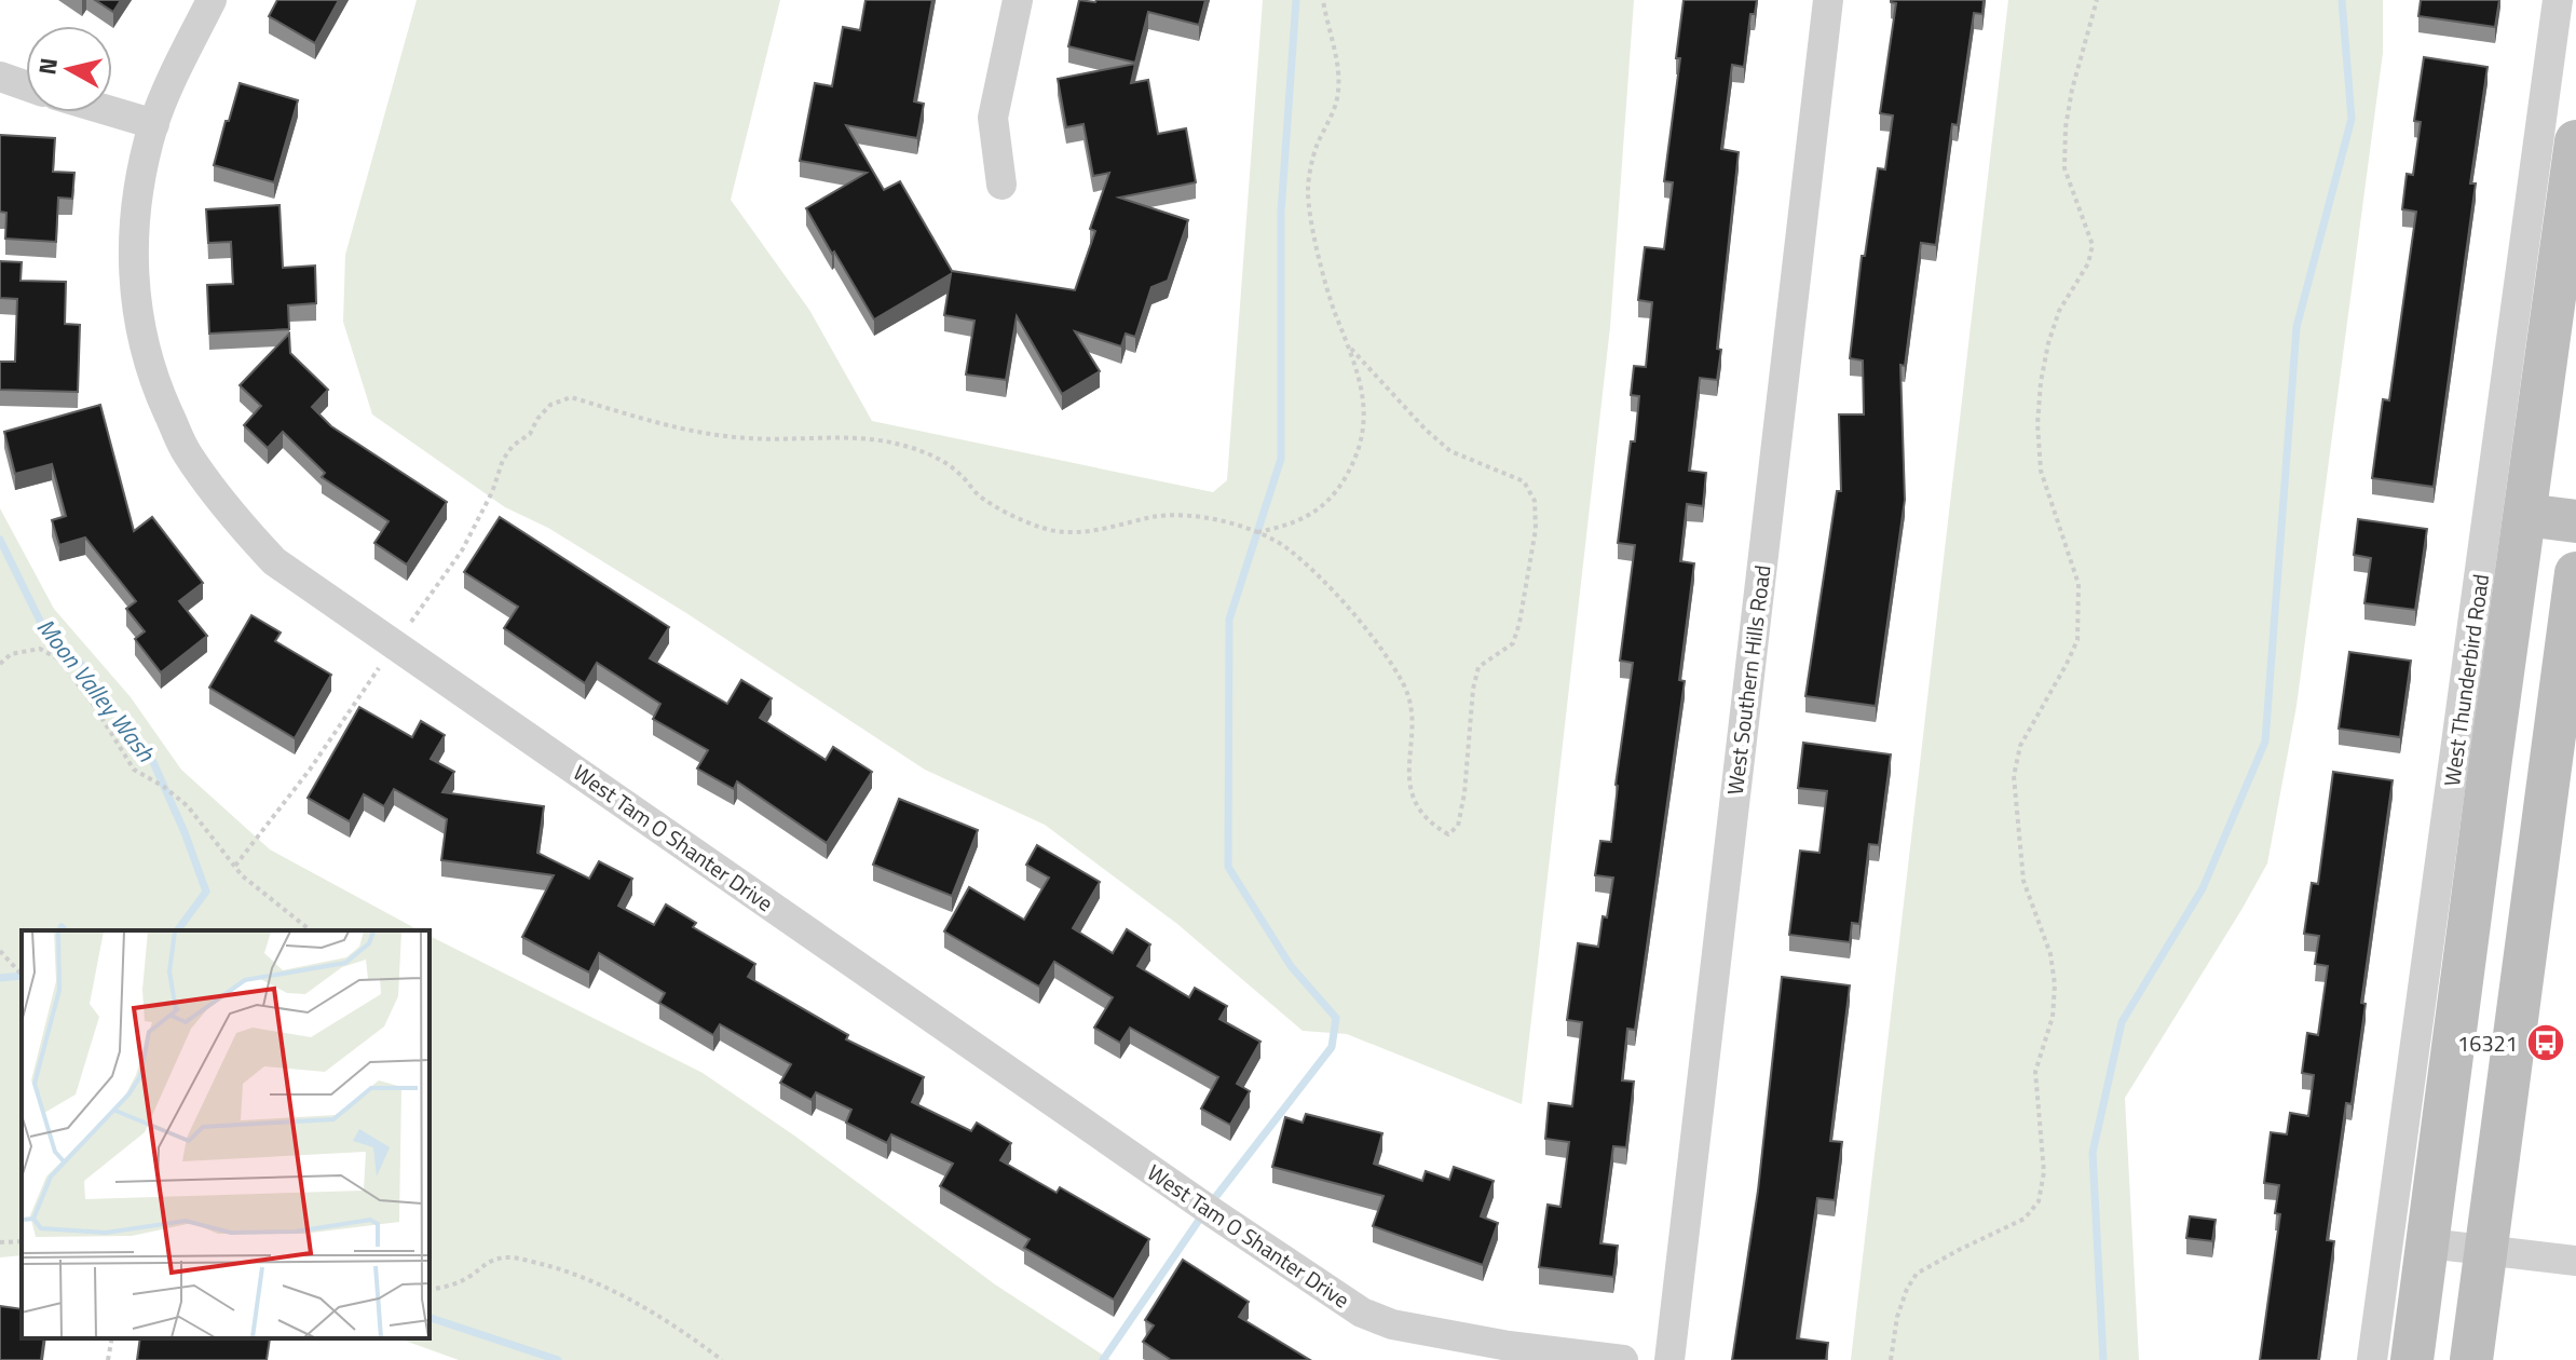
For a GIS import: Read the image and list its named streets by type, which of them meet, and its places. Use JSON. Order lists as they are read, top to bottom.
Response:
{
  "streets": {
    "main road": ["West Thunderbird Road"],
    "street": ["West Southern Hills Road", "West Tam O Shanter Drive"]
  },
  "water": ["Moon Valley Wash"],
  "places": {
    "bus stop": ["16321"]
  },
  "north": "left"
}
